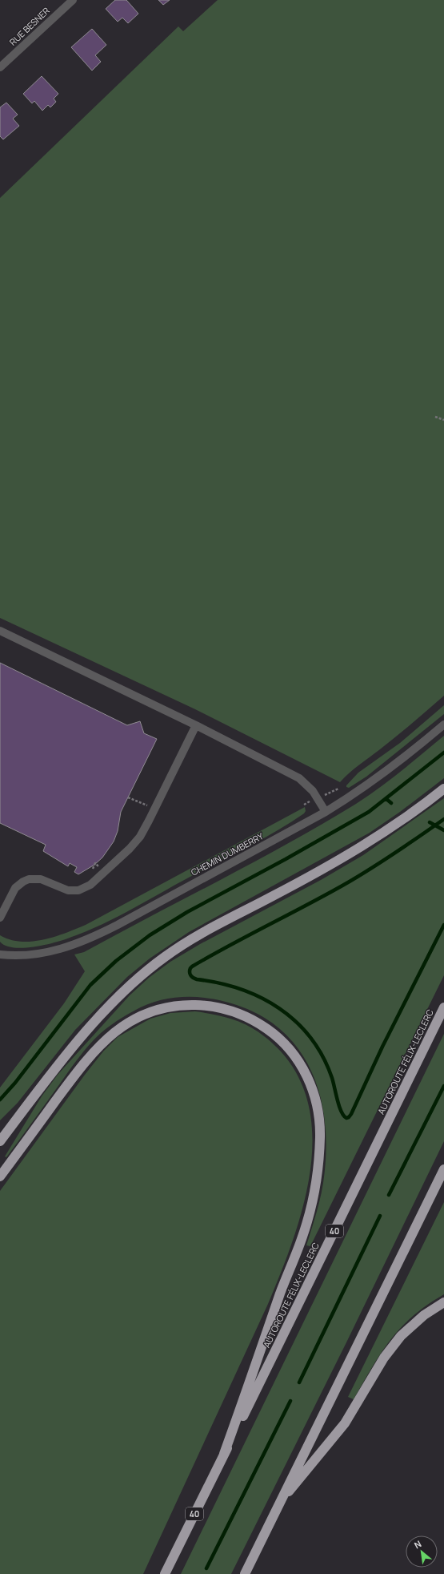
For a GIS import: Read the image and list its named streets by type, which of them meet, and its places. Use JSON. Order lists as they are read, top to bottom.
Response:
{
  "streets": {
    "highway": ["AUTOROUTE FÉLIX-LECLERC", "40"],
    "street": ["RUE BESNER", "CHEMIN DUMBERRY"]
  },
  "north": "top left"
}
